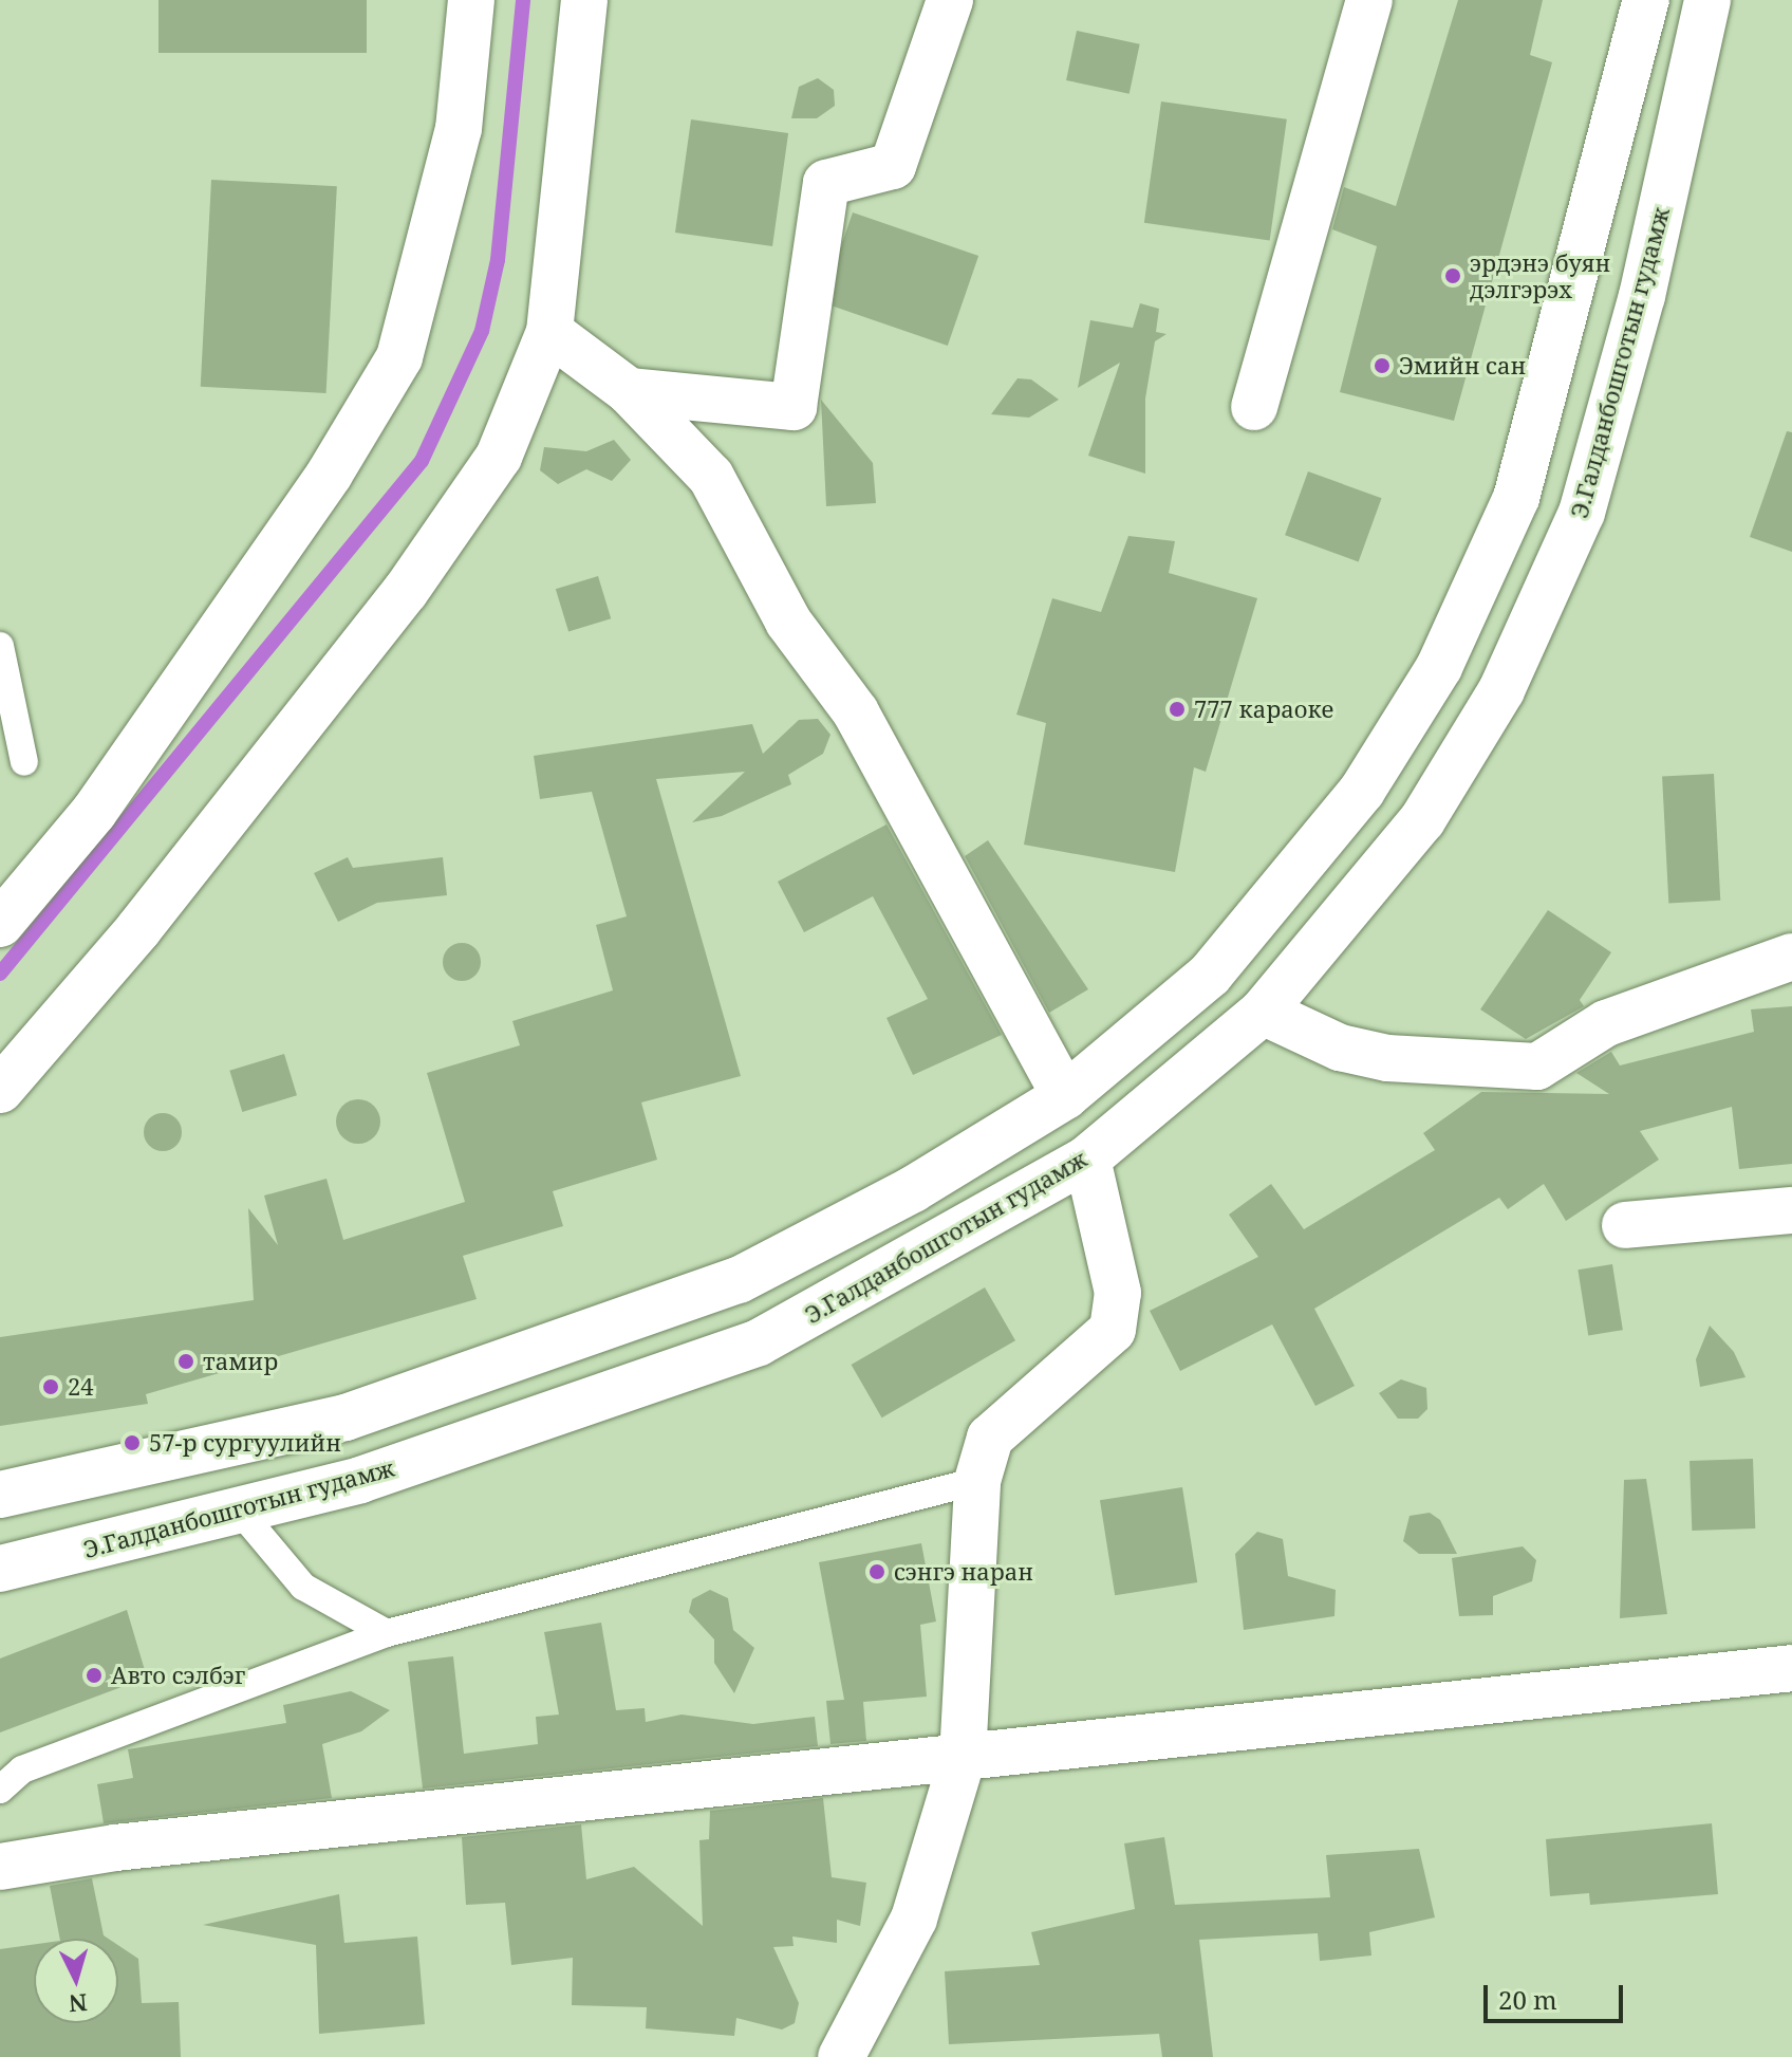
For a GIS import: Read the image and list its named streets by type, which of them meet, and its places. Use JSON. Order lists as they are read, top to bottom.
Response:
{
  "streets": {
    "street": ["Э.Галданбошготын гудамж"]
  },
  "places": [
    "эрдэнэ буян дэлгэрэх",
    "Эмийн сан",
    "777 караоке",
    "тамир",
    "24",
    "57-р сургуулийн",
    "сэнгэ наран",
    "Авто сэлбэг"
  ],
  "scale_bar": "20 m",
  "north": "bottom"
}
